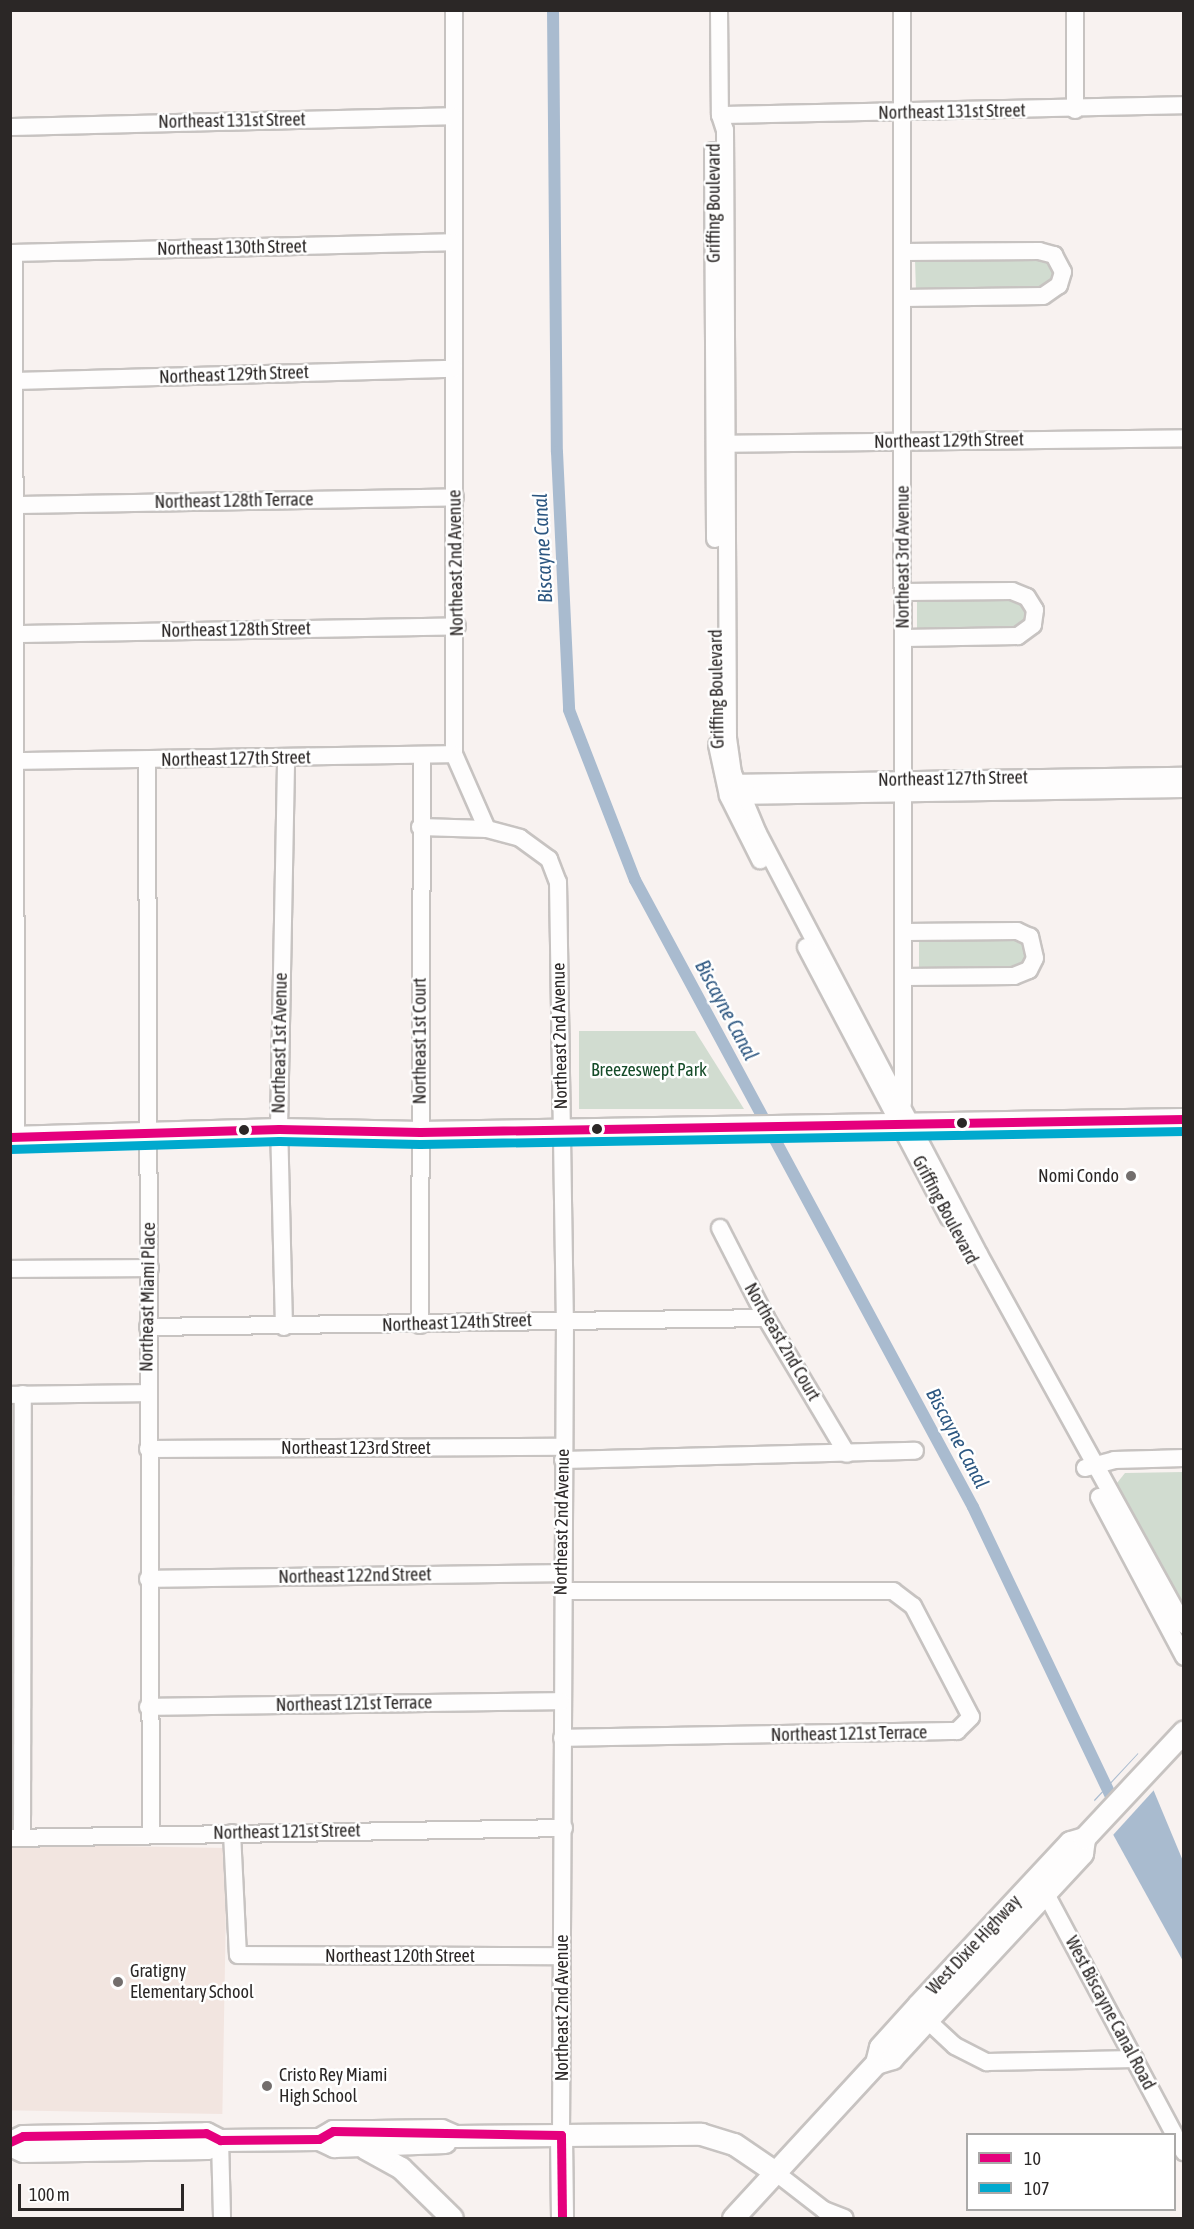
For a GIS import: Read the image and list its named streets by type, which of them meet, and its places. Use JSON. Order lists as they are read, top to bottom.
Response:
{
  "streets": {
    "main road": ["Northeast 2nd Avenue", "West Dixie Highway"],
    "street": [
      "Northeast 131st Street",
      "Griffing Boulevard",
      "Northeast 130th Street",
      "Northeast 129th Street",
      "Northeast 128th Terrace",
      "Northeast 3rd Avenue",
      "Northeast 128th Street",
      "Northeast 127th Street",
      "Northeast 1st Court",
      "Northeast 1st Avenue",
      "Northeast Miami Place",
      "Northeast 124th Street",
      "Northeast 2nd Court",
      "Northeast 123rd Street",
      "Northeast 122nd Street",
      "Northeast 121st Terrace",
      "Northeast 121st Street",
      "Northeast 120th Street",
      "West Biscayne Canal Road"
    ]
  },
  "crossings": [
    ["Northeast 131st Street", "Griffing Boulevard"],
    ["Northeast 131st Street", "Northeast 3rd Avenue"],
    ["Northeast 131st Street", "Northeast 2nd Avenue"],
    ["Griffing Boulevard", "Northeast 129th Street"],
    ["Griffing Boulevard", "Northeast 3rd Avenue"],
    ["Griffing Boulevard", "Northeast 127th Street"],
    ["Northeast 130th Street", "Northeast 2nd Avenue"],
    ["Northeast 129th Street", "Northeast 3rd Avenue"],
    ["Northeast 129th Street", "Northeast 2nd Avenue"],
    ["Northeast 128th Terrace", "Northeast 2nd Avenue"],
    ["Northeast 3rd Avenue", "Northeast 127th Street"],
    ["Northeast 2nd Avenue", "Northeast 128th Street"],
    ["Northeast 2nd Avenue", "Northeast 127th Street"],
    ["Northeast 2nd Avenue", "Northeast 124th Street"],
    ["Northeast 2nd Avenue", "Northeast 123rd Street"],
    ["Northeast 2nd Avenue", "Northeast 122nd Street"],
    ["Northeast 2nd Avenue", "Northeast 121st Terrace"],
    ["Northeast 2nd Avenue", "Northeast 121st Street"],
    ["Northeast 2nd Avenue", "Northeast 120th Street"],
    ["Northeast 127th Street", "Northeast 1st Court"],
    ["Northeast 127th Street", "Northeast 1st Avenue"],
    ["Northeast 127th Street", "Northeast Miami Place"],
    ["Northeast 1st Court", "Northeast 124th Street"],
    ["Northeast 1st Avenue", "Northeast 124th Street"],
    ["Northeast Miami Place", "Northeast 124th Street"],
    ["Northeast Miami Place", "Northeast 123rd Street"],
    ["Northeast Miami Place", "Northeast 122nd Street"],
    ["Northeast Miami Place", "Northeast 121st Terrace"],
    ["Northeast Miami Place", "Northeast 121st Street"],
    ["Northeast 124th Street", "Northeast 2nd Court"],
    ["Northeast 2nd Court", "Northeast 123rd Street"],
    ["Northeast 121st Street", "Northeast 120th Street"],
    ["West Dixie Highway", "West Biscayne Canal Road"]
  ],
  "water": ["Biscayne Canal"],
  "parks": ["Breezeswept Park"],
  "places": ["Nomi Condo", "Gratigny Elementary School", "Cristo Rey Miami High School"],
  "lines": ["transit line 10", "transit line 107"],
  "legend": ["10", "107"],
  "scale_bar": "100 m"
}
